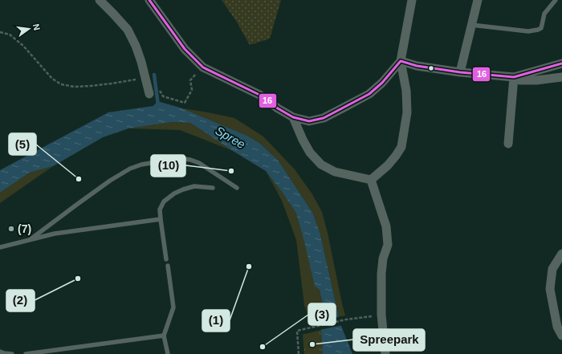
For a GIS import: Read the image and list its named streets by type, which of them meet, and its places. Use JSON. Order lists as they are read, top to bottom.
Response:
{
  "water": ["Spree"],
  "places": [
    "(10)",
    "(5)",
    "(7)",
    "(1)",
    "(2)",
    "Spreepark",
    "(3)"
  ],
  "lines": ["transit line 16"],
  "north": "right"
}
